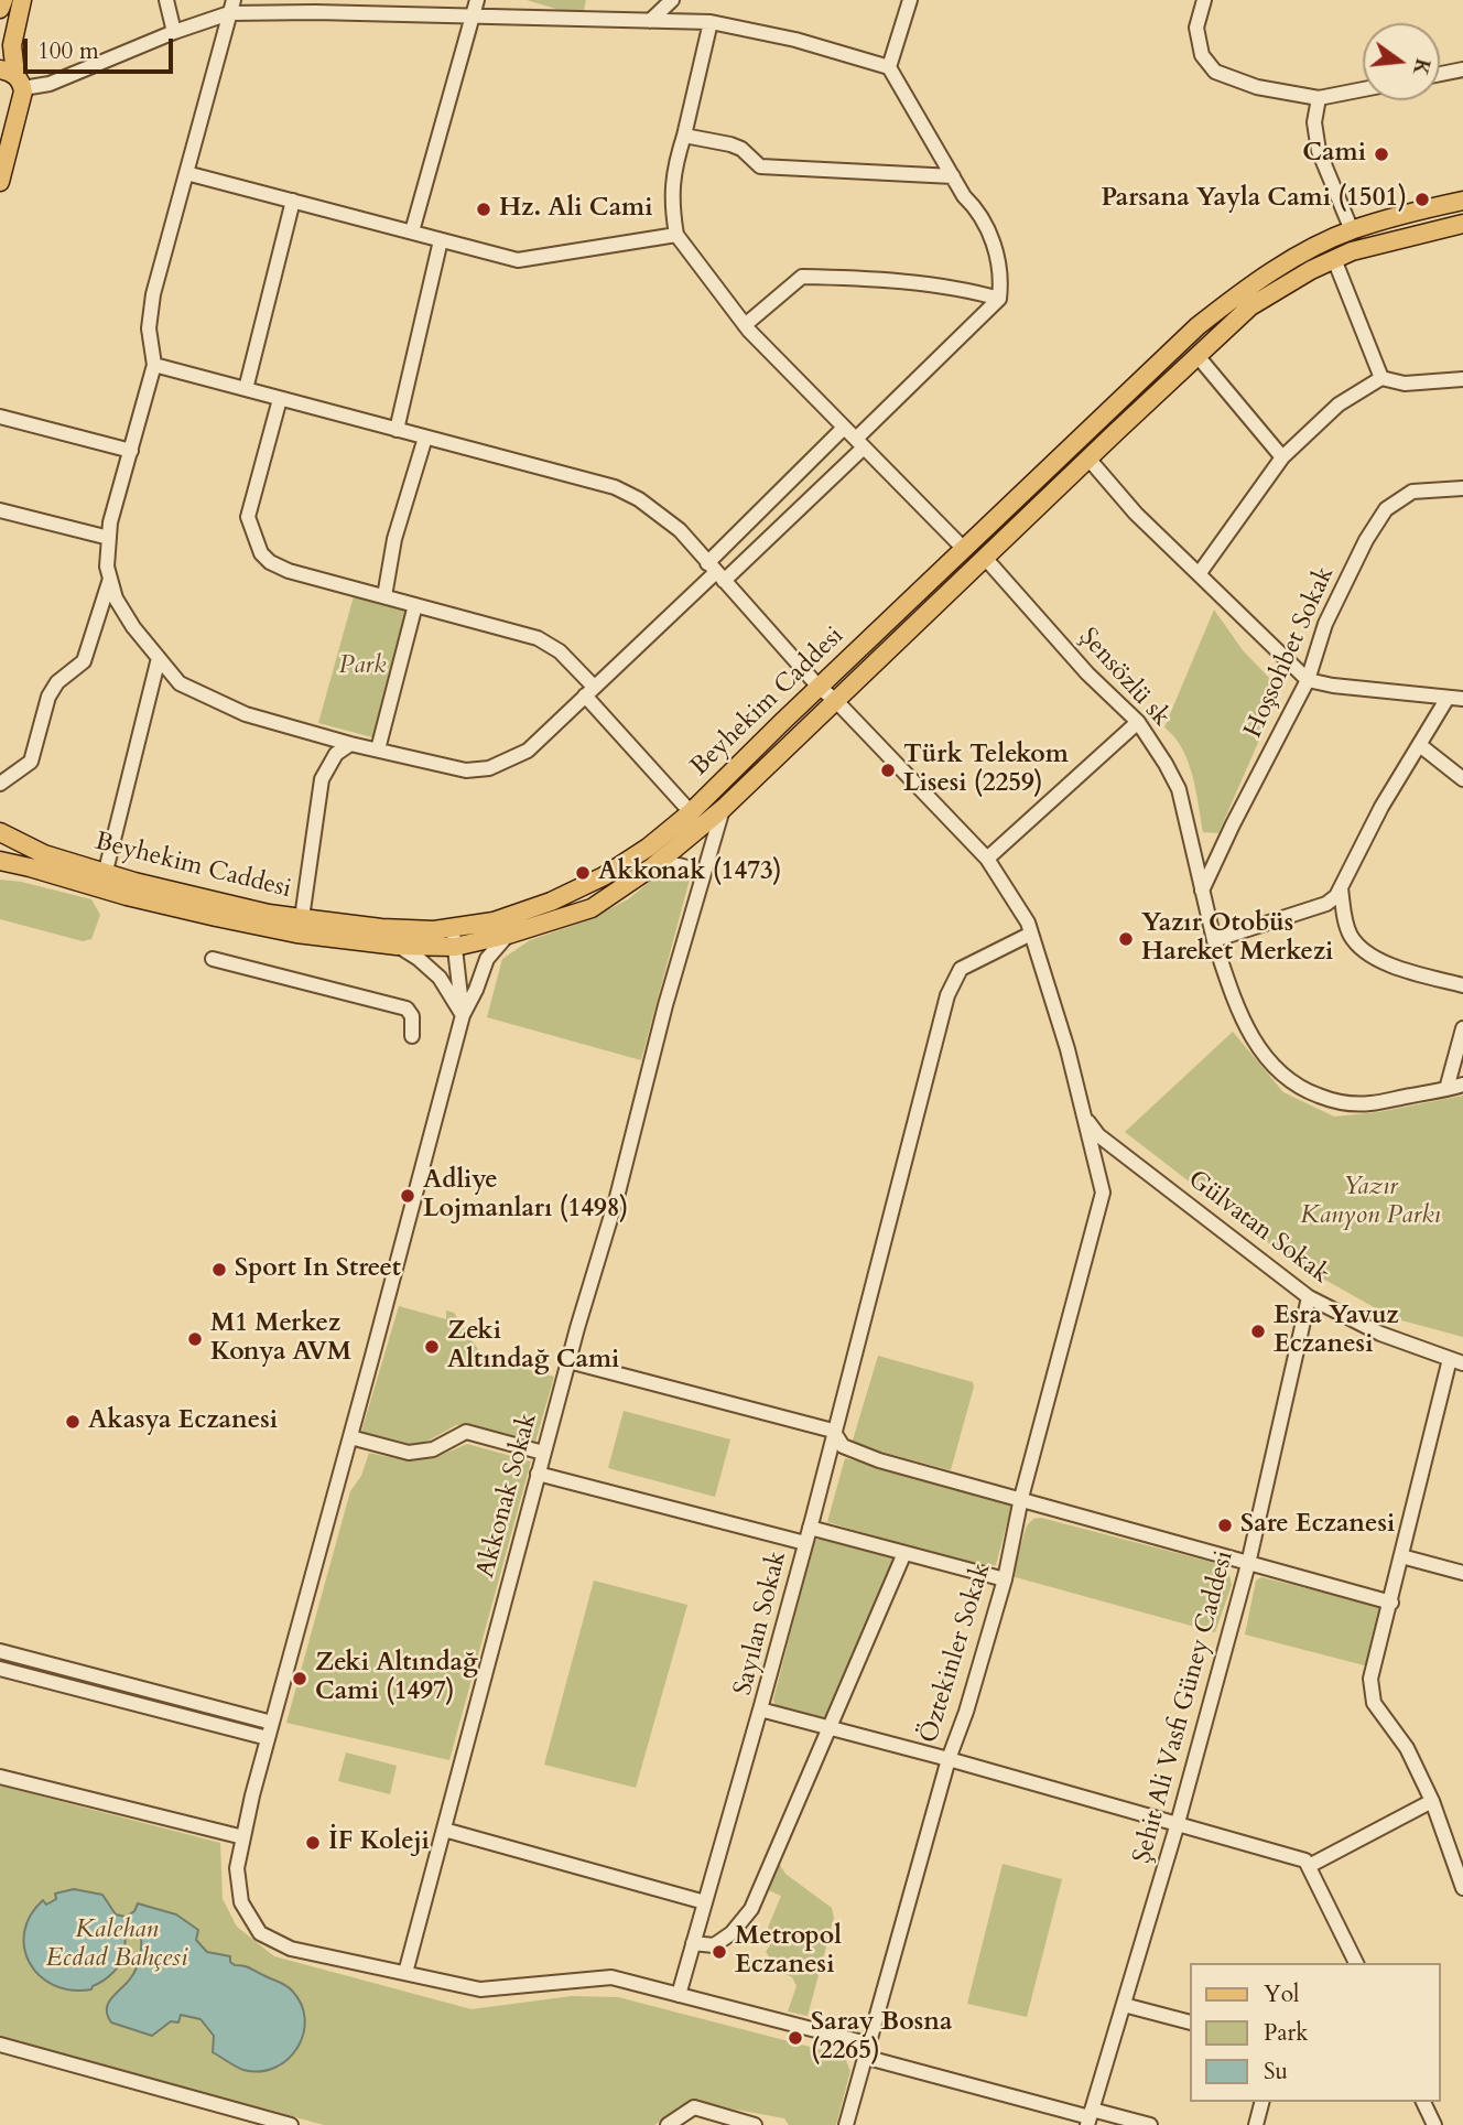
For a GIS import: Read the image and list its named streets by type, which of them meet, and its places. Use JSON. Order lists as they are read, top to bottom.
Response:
{
  "streets": {
    "main road": ["Beyhekim Caddesi"],
    "street": [
      "Hoşsohbet Sokak",
      "Şensözlü sk",
      "Gülvatan Sokak",
      "Akkonak Sokak",
      "Sayılan Sokak",
      "Öztekinler Sokak",
      "Şehit Ali Vasfi Güney Caddesi"
    ]
  },
  "crossings": [
    ["Hoşsohbet Sokak", "Şensözlü sk"],
    ["Şensözlü sk", "Beyhekim Caddesi"],
    ["Beyhekim Caddesi", "Akkonak Sokak"],
    ["Gülvatan Sokak", "Öztekinler Sokak"],
    ["Gülvatan Sokak", "Şehit Ali Vasfi Güney Caddesi"],
    ["Sayılan Sokak", "Öztekinler Sokak"],
    ["Sayılan Sokak", "Şehit Ali Vasfi Güney Caddesi"]
  ],
  "parks": ["Park", "Yazır Kanyon Parkı", "Kalehan Ecdad Bahçesi"],
  "places": [
    "Cami",
    "Parsana Yayla Cami (1501)",
    "Hz. Ali Cami",
    "Türk Telekom Lisesi (2259)",
    "Akkonak (1473)",
    "Yazır Otobüs Hareket Merkezi",
    "Adliye Lojmanları (1498)",
    "Sport In Street",
    "Esra Yavuz Eczanesi",
    "M1 Merkez Konya AVM",
    "Zeki Altındağ Cami",
    "Akasya Eczanesi",
    "Sare Eczanesi",
    "Zeki Altındağ Cami (1497)",
    "İF Koleji",
    "Metropol Eczanesi",
    "Saray Bosna (2265)"
  ],
  "legend": ["Yol", "Park", "Su"],
  "scale_bar": "100 m",
  "north": "right"
}
